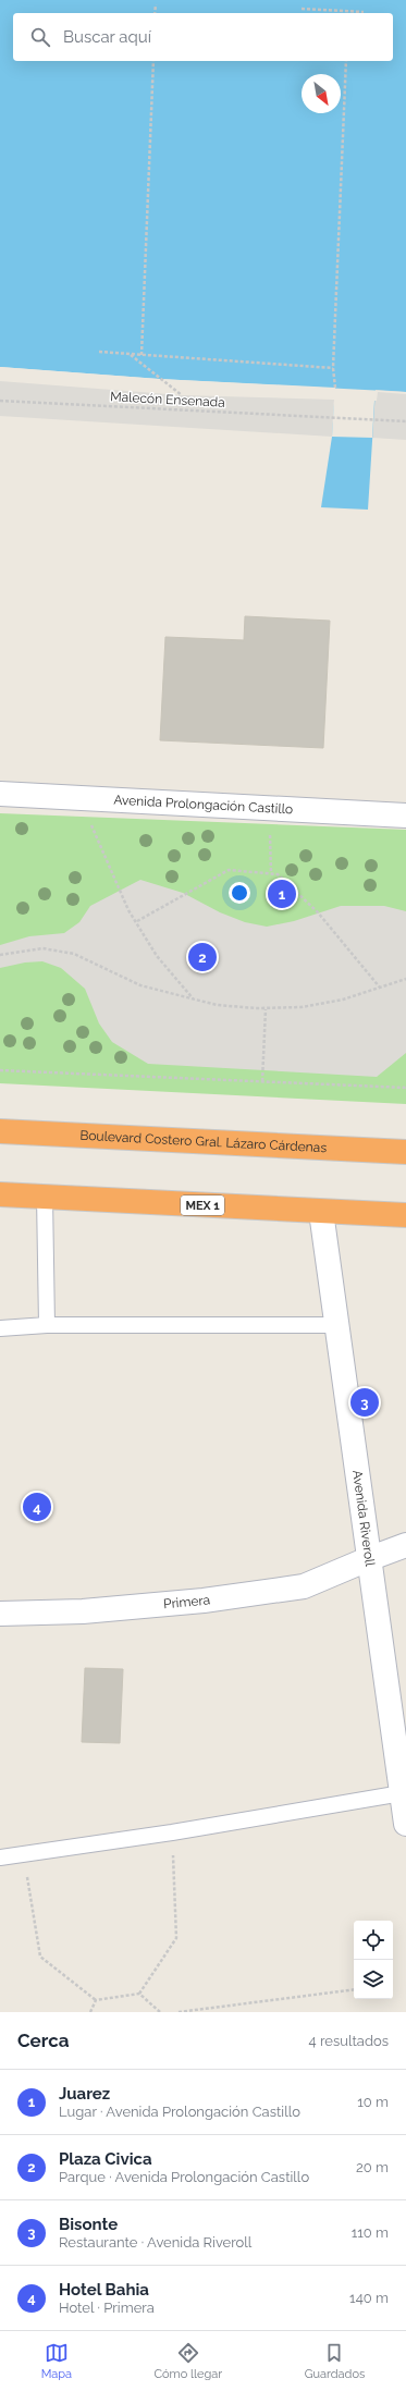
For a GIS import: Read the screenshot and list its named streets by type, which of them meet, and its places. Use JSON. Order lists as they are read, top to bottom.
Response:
{
  "streets": {
    "highway": ["Boulevard Costero Gral. Lázaro Cárdenas", "MEX 1"],
    "main road": ["Avenida Prolongación Castillo", "Avenida Riveroll", "Primera"],
    "path": ["Malecón Ensenada"]
  },
  "crossings": [
    ["MEX 1", "Avenida Riveroll"],
    ["Avenida Riveroll", "Primera"]
  ],
  "north": "bottom right",
  "page": {
    "search": "Buscar aquí",
    "pins": [
      "1",
      "2",
      "3",
      "4"
    ],
    "heading": ["Cerca", "4 resultados"],
    "list": [
      {
        "mark": "1",
        "name": "Juarez",
        "note": "Lugar · Avenida Prolongación Castillo",
        "value": "10 m"
      },
      {
        "mark": "2",
        "name": "Plaza Civica",
        "note": "Parque · Avenida Prolongación Castillo",
        "value": "20 m"
      },
      {
        "mark": "3",
        "name": "Bisonte",
        "note": "Restaurante · Avenida Riveroll",
        "value": "110 m"
      },
      {
        "mark": "4",
        "name": "Hotel Bahia",
        "note": "Hotel · Primera",
        "value": "140 m"
      }
    ],
    "nav": ["Mapa", "Cómo llegar", "Guardados"]
  }
}
